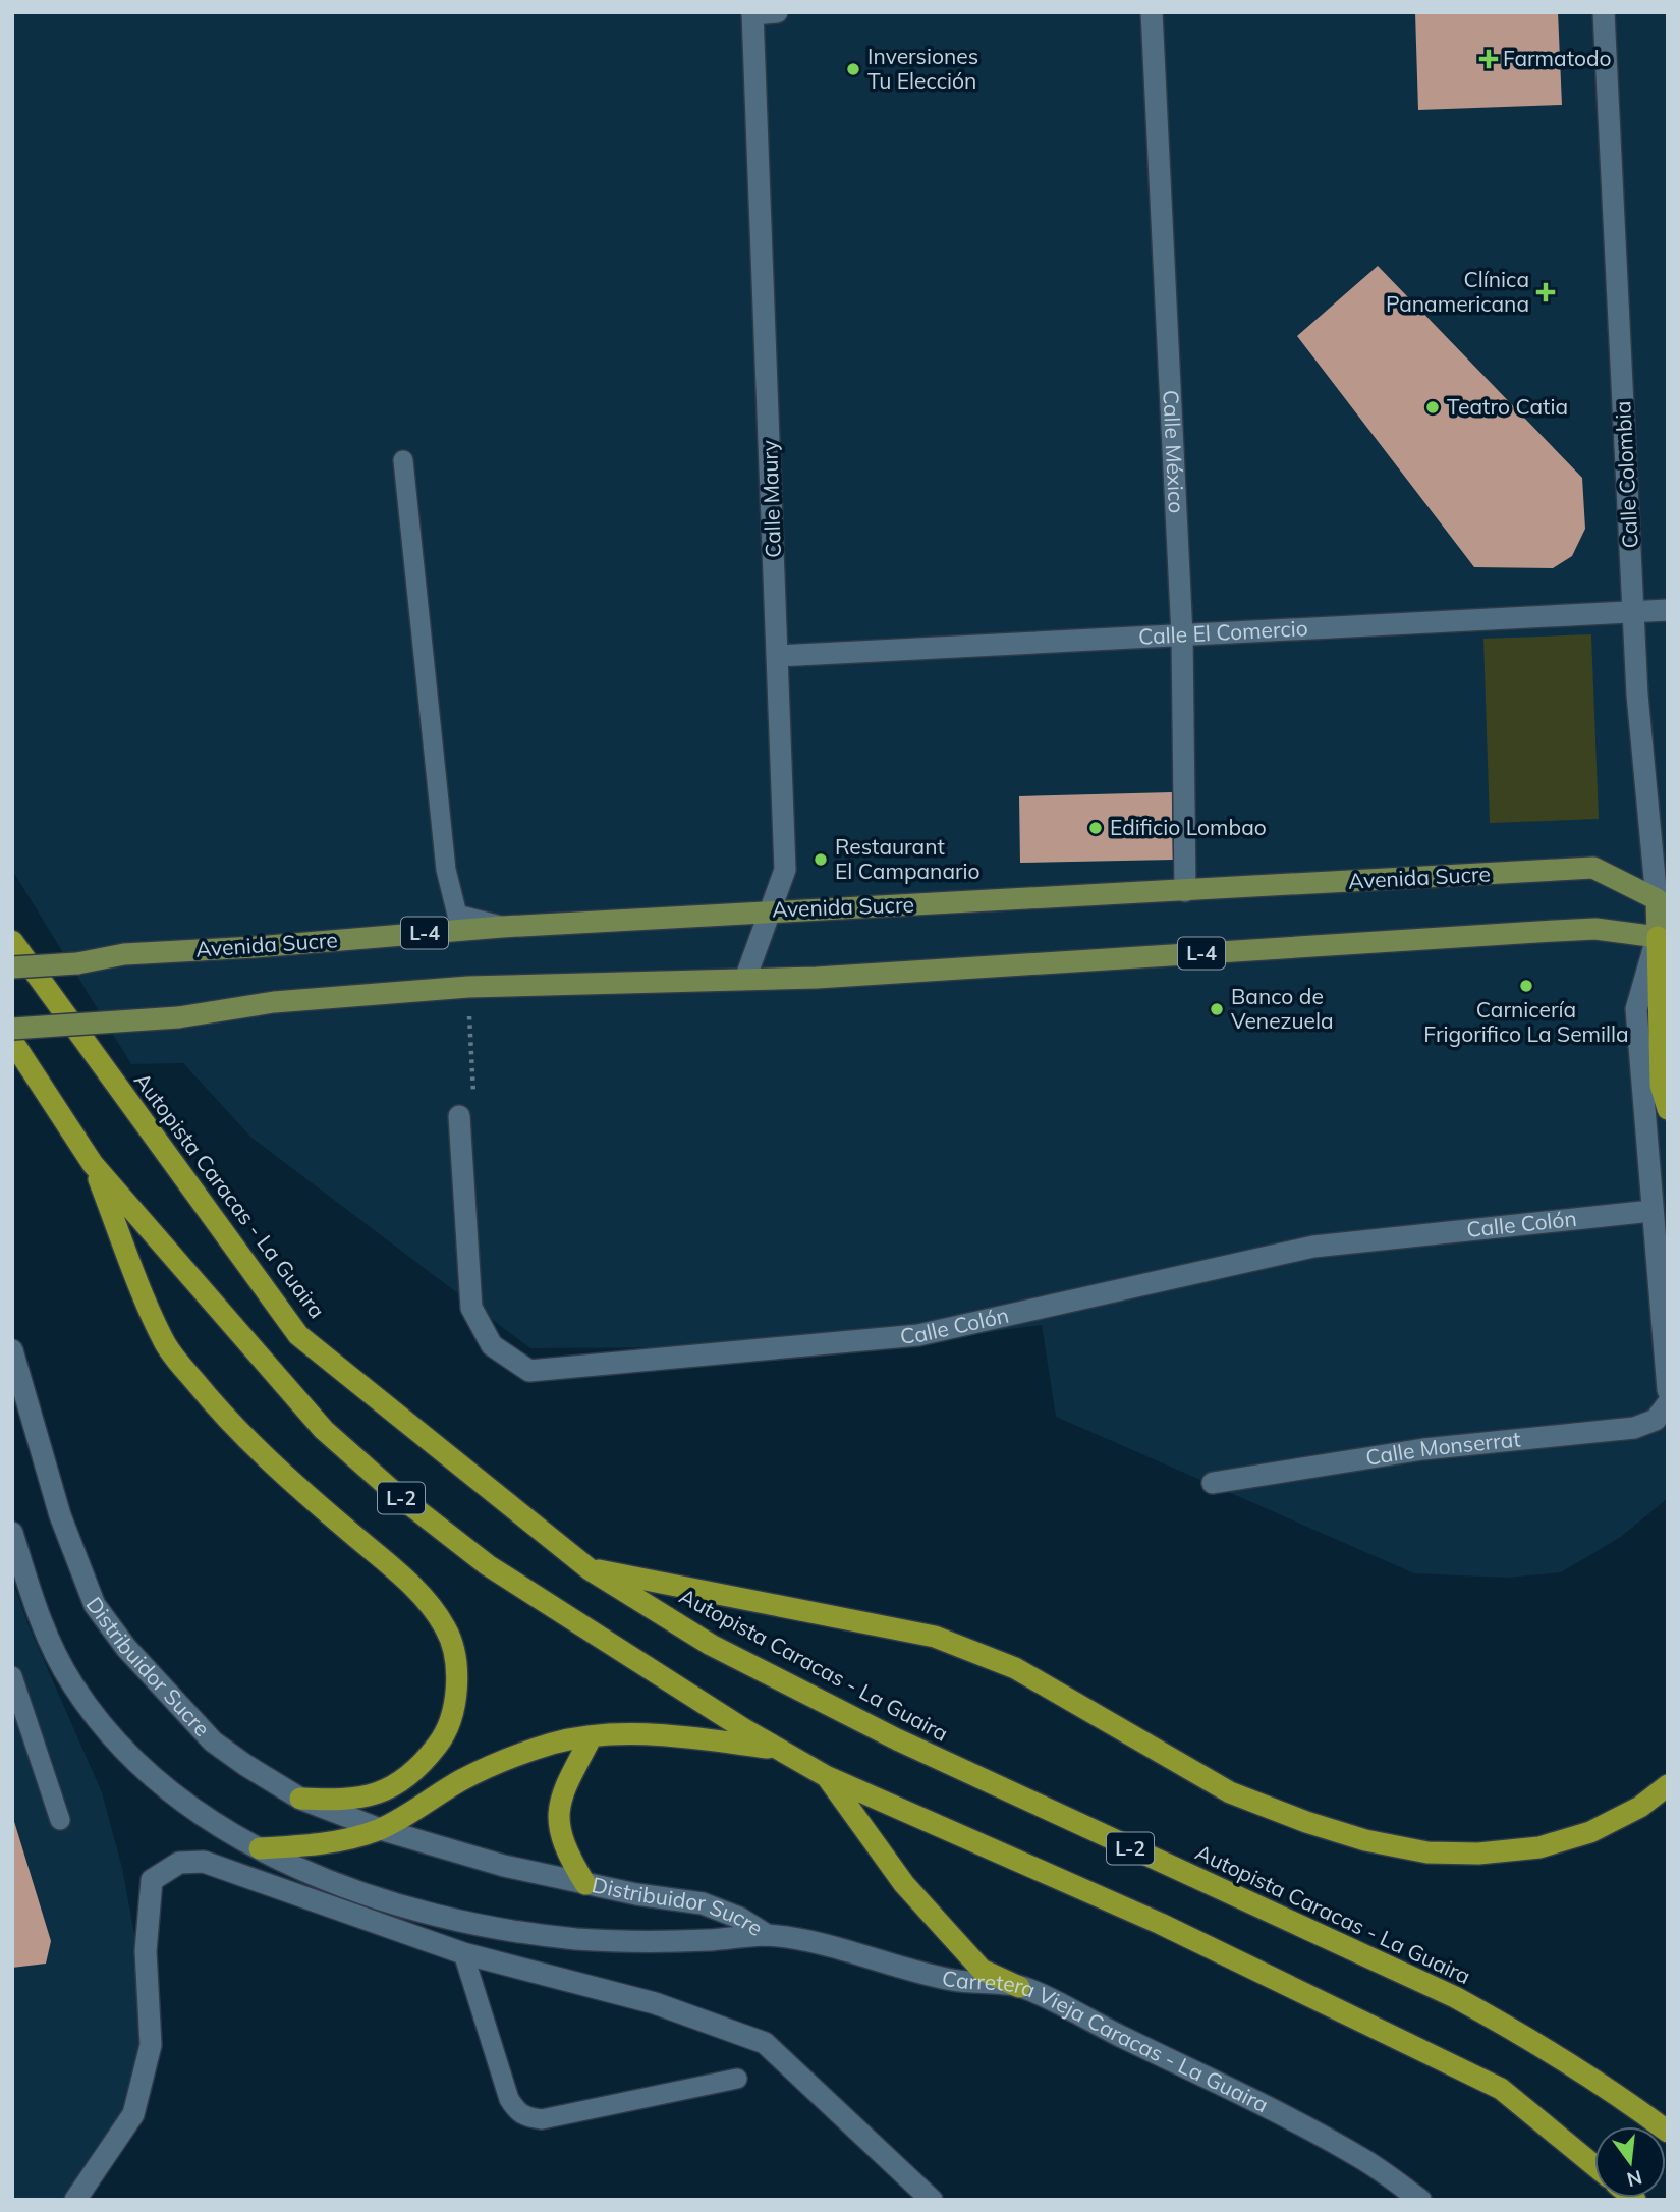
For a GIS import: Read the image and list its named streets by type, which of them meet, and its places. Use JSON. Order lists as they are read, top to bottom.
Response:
{
  "streets": {
    "highway": ["Autopista Caracas - La Guaira", "L-2"],
    "main road": ["Calle Colombia", "Avenida Sucre", "L-4"],
    "street": [
      "Calle México",
      "Calle Maury",
      "Calle El Comercio",
      "Calle Colón",
      "Calle Monserrat",
      "Distribuidor Sucre",
      "Carretera Vieja Caracas - La Guaira"
    ]
  },
  "crossings": [
    ["Calle México", "Calle El Comercio"],
    ["Calle México", "Avenida Sucre"],
    ["Calle Colombia", "Calle El Comercio"],
    ["Calle Colombia", "Avenida Sucre"],
    ["Calle Colombia", "L-4"],
    ["Calle Maury", "Calle El Comercio"],
    ["Calle Maury", "Avenida Sucre"],
    ["Calle Maury", "L-4"],
    ["Distribuidor Sucre", "Carretera Vieja Caracas - La Guaira"]
  ],
  "places": {
    "health": ["Farmatodo", "Clínica Panamericana"],
    "other": [
      "Inversiones Tu Elección",
      "Teatro Catia",
      "Edificio Lombao",
      "Restaurant El Campanario",
      "Carnicería Frigorifico La Semilla",
      "Banco de Venezuela"
    ]
  },
  "north": "bottom"
}
